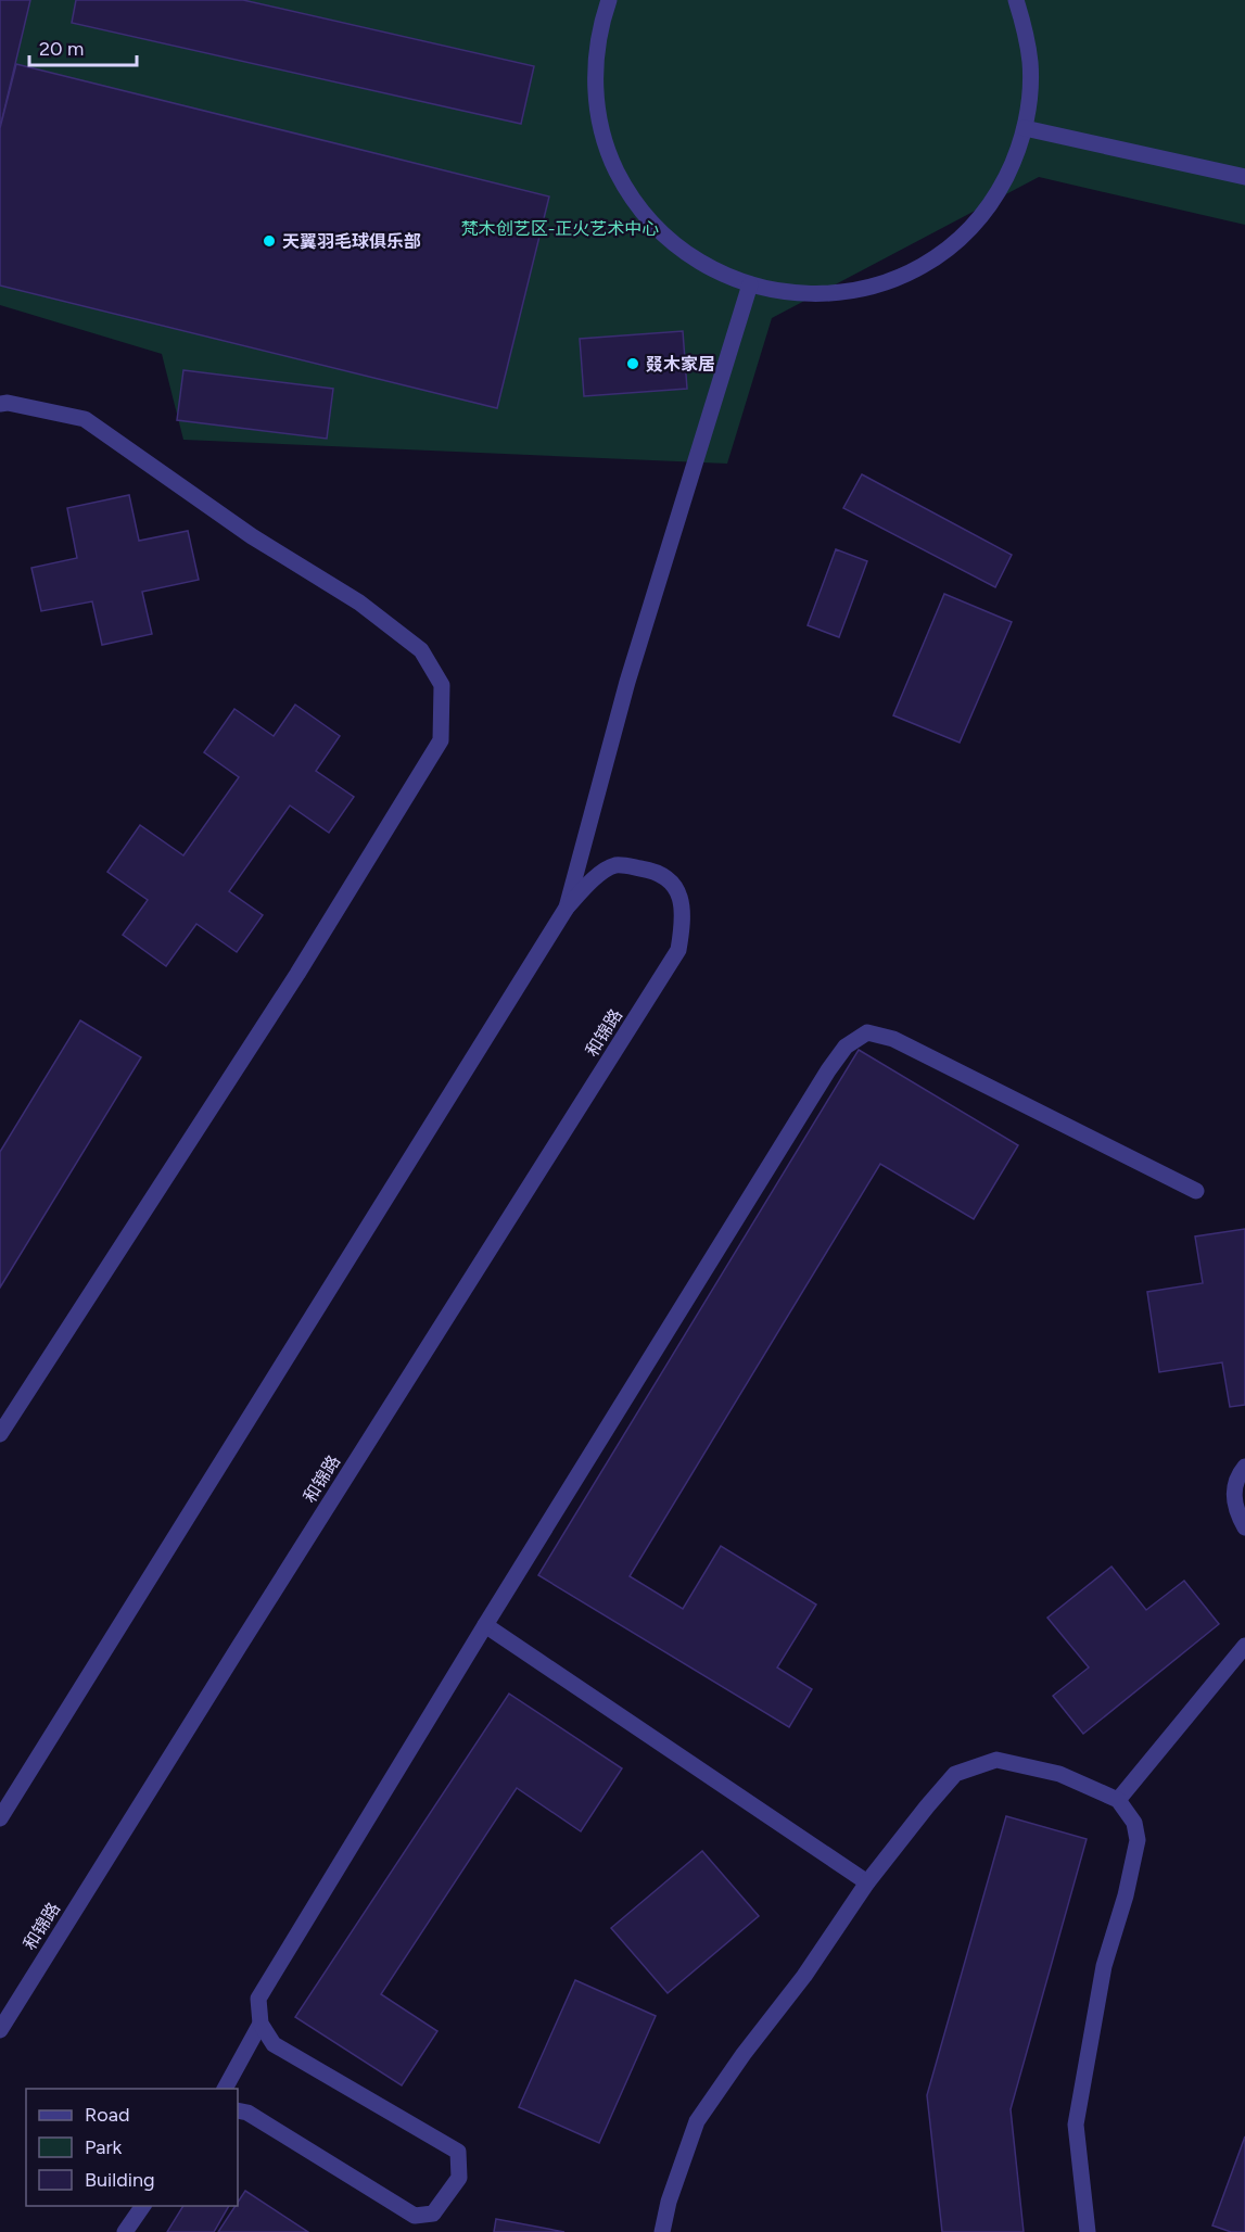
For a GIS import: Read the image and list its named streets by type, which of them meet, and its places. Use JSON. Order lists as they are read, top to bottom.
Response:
{
  "streets": {
    "street": ["和锦路"]
  },
  "parks": ["梵木创艺区-正火艺术中心"],
  "places": ["天翼羽毛球俱乐部", "叕木家居"],
  "legend": ["Road", "Park", "Building"],
  "scale_bar": "20 m"
}
